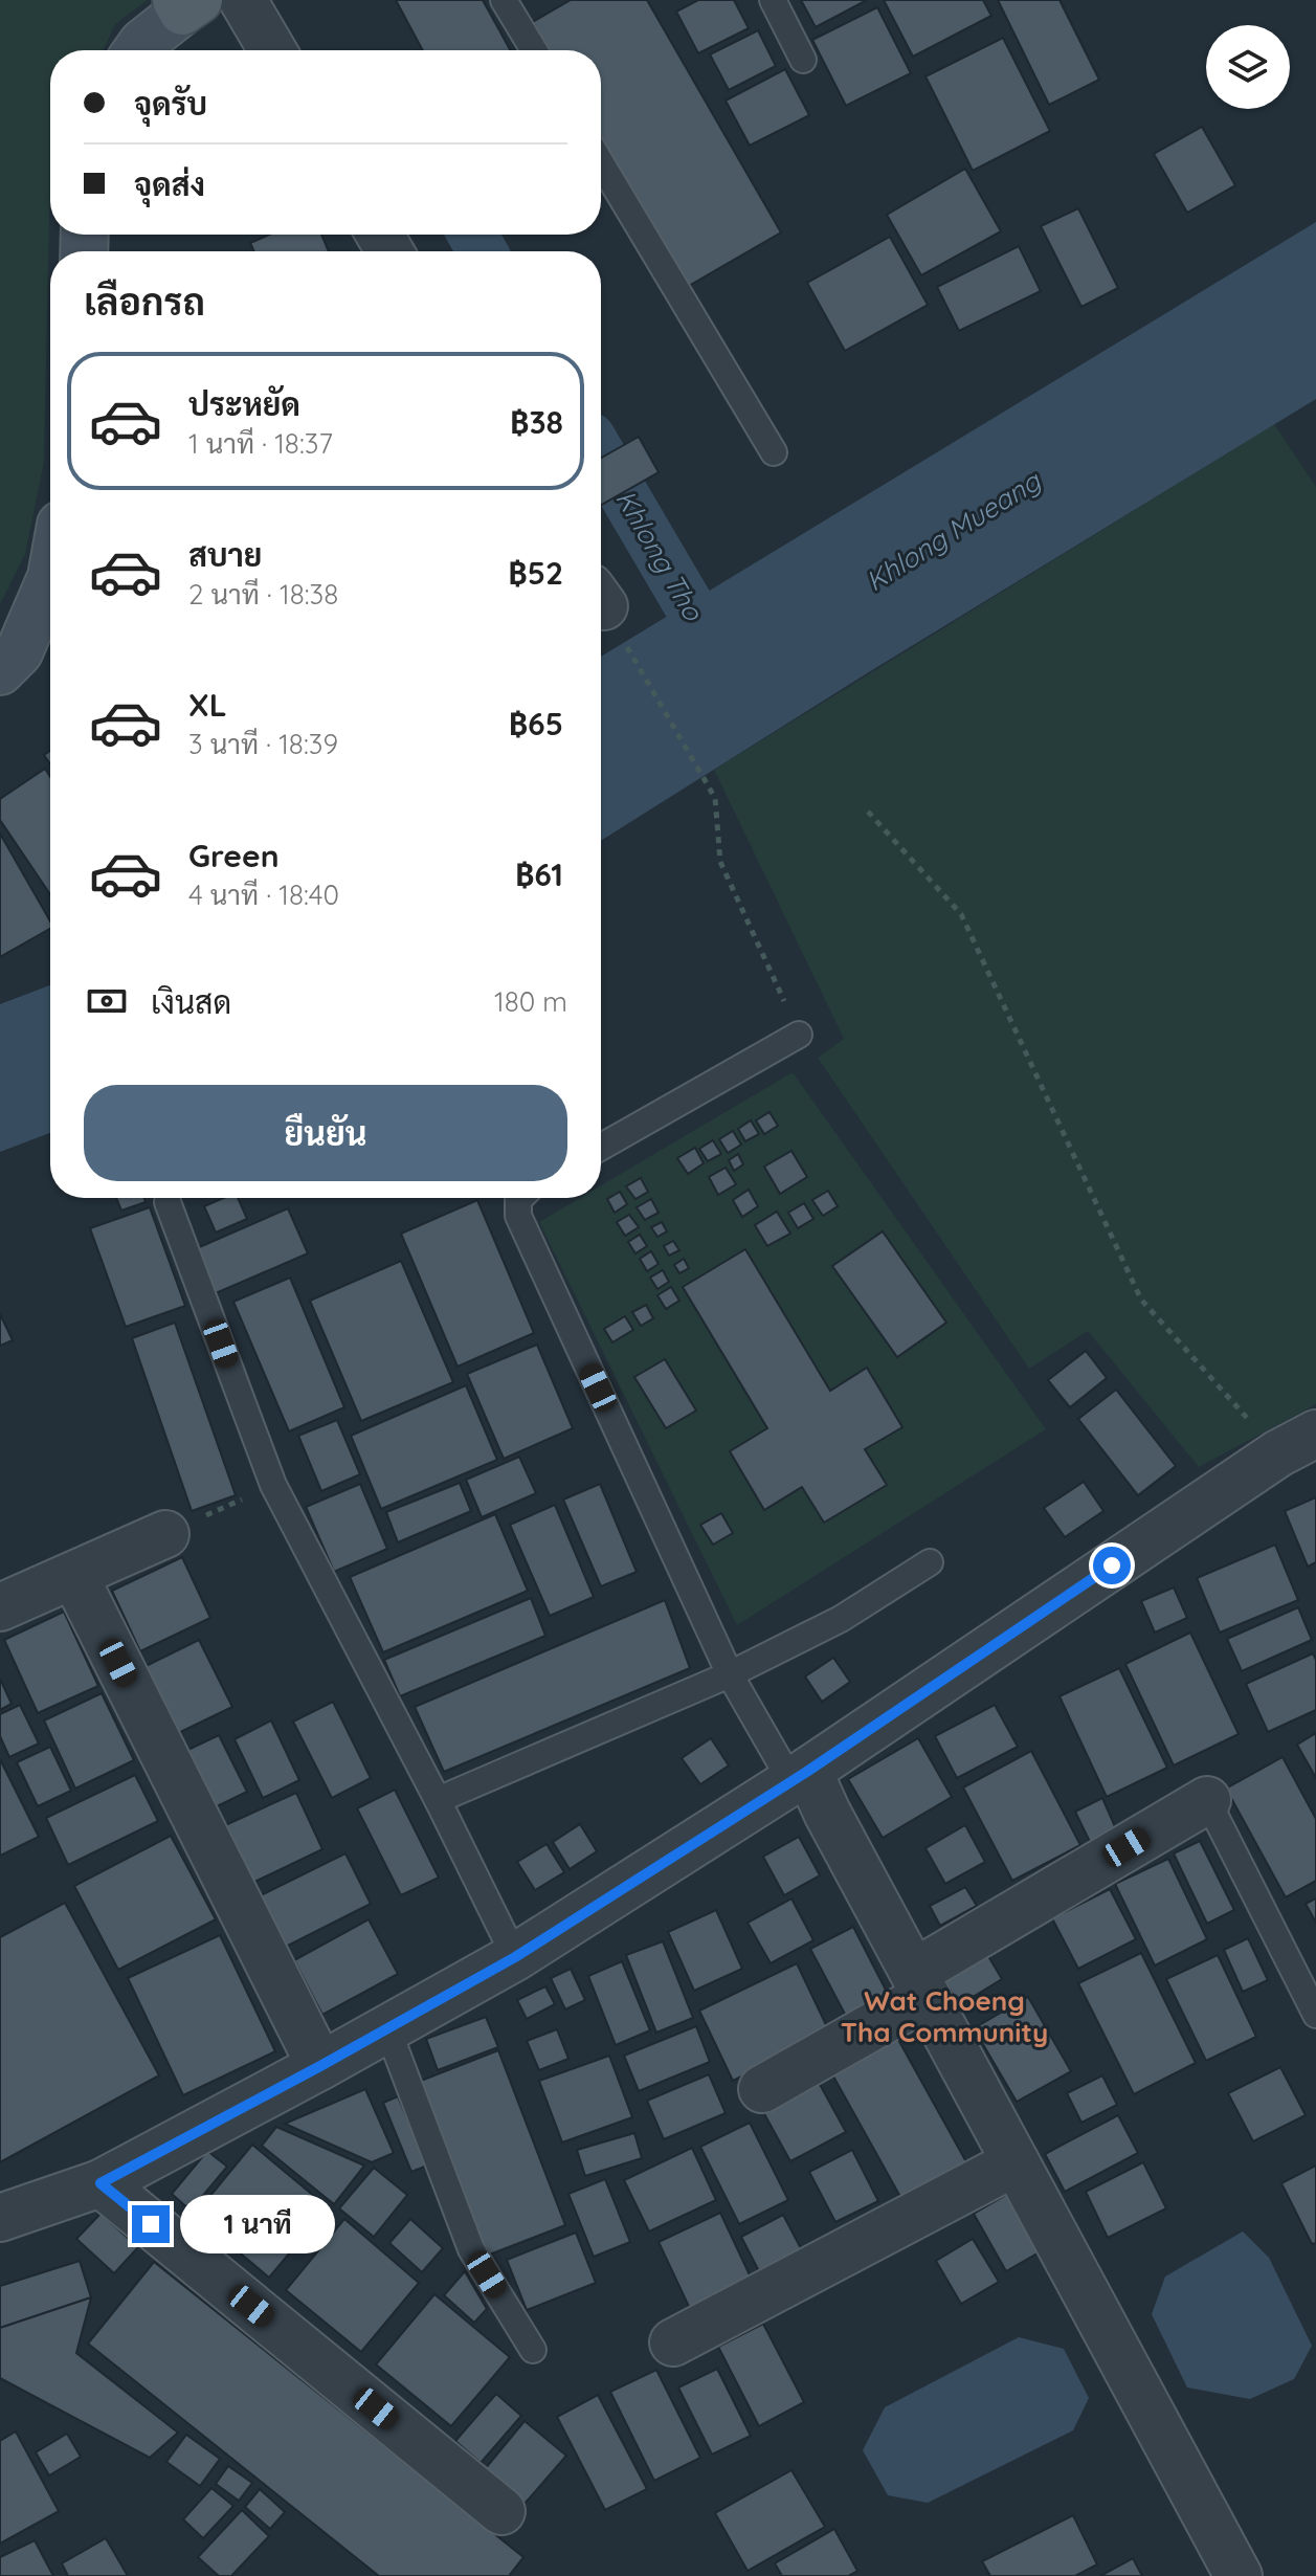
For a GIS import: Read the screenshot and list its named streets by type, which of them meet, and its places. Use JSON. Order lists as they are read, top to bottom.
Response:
{
  "districts": ["Wat Choeng Tha Community"],
  "water": ["Khlong Mueang", "Khlong Tho"],
  "page": {
    "banner": ["จุดรับ", "จุดส่ง"],
    "heading": "เลือกรถ",
    "list": [
      {
        "name": "ประหยัด",
        "note": "1 นาที · 18:37",
        "value": "฿38"
      },
      {
        "name": "สบาย",
        "note": "2 นาที · 18:38",
        "value": "฿52"
      },
      {
        "name": "XL",
        "note": "3 นาที · 18:39",
        "value": "฿65"
      },
      {
        "name": "Green",
        "note": "4 นาที · 18:40",
        "value": "฿61"
      }
    ],
    "pay": ["เงินสด", "180 m"],
    "buttons": "ยืนยัน",
    "bubble": "1 นาที"
  }
}
